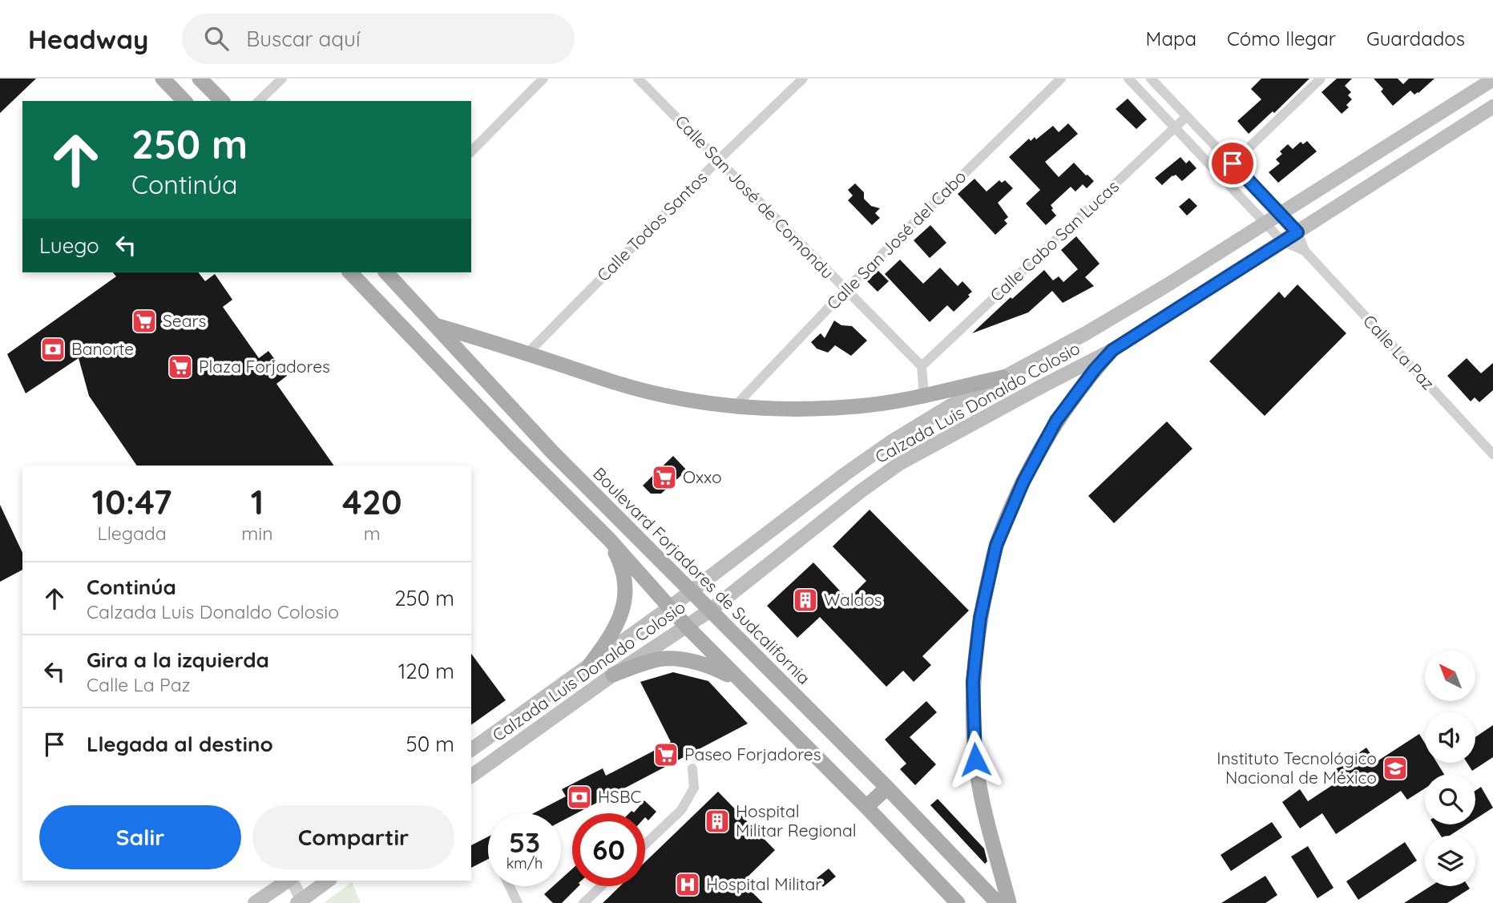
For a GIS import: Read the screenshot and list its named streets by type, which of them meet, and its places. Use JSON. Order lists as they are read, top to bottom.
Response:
{
  "streets": {
    "main road": ["Calzada Luis Donaldo Colosio", "Boulevard Forjadores de Sudcalifornia"],
    "street": [
      "Calle San José de Comondu",
      "Calle Todos Santos",
      "Calle San José del Cabo",
      "Calle Cabo San Lucas",
      "Calle La Paz"
    ]
  },
  "crossings": [
    ["Calle San José de Comondu", "Calle Todos Santos"],
    ["Calle San José de Comondu", "Calle San José del Cabo"],
    ["Calle San José de Comondu", "Calle Cabo San Lucas"],
    ["Calle Cabo San Lucas", "Calle La Paz"],
    ["Calle La Paz", "Calzada Luis Donaldo Colosio"],
    ["Calzada Luis Donaldo Colosio", "Boulevard Forjadores de Sudcalifornia"]
  ],
  "places": {
    "supermarket": [
      "Sears",
      "Plaza Forjadores",
      "Oxxo",
      "Paseo Forjadores"
    ],
    "bank": ["Banorte", "HSBC"],
    "building": ["Waldos", "Hospital Militar Regional"],
    "school or university": ["Instituto Tecnológico Nacional de México"],
    "hospital": ["Hospital Militar"]
  },
  "north": "top left",
  "page": {
    "header": "Headway",
    "search": "Buscar aquí",
    "nav": ["Mapa", "Cómo llegar", "Guardados"],
    "turn": ["250 m", "Continúa"],
    "then": "Luego",
    "eta": [
      "10:47",
      "Llegada",
      "1",
      "min",
      "420",
      "m"
    ],
    "list": [
      {
        "name": "Continúa",
        "note": "Calzada Luis Donaldo Colosio",
        "value": "250 m"
      },
      {
        "name": "Gira a la izquierda",
        "note": "Calle La Paz",
        "value": "120 m"
      },
      {
        "name": "Llegada al destino",
        "value": "50 m"
      }
    ],
    "buttons": ["Salir", "Compartir"],
    "speed": "53 km/h",
    "limit": "60"
  }
}
